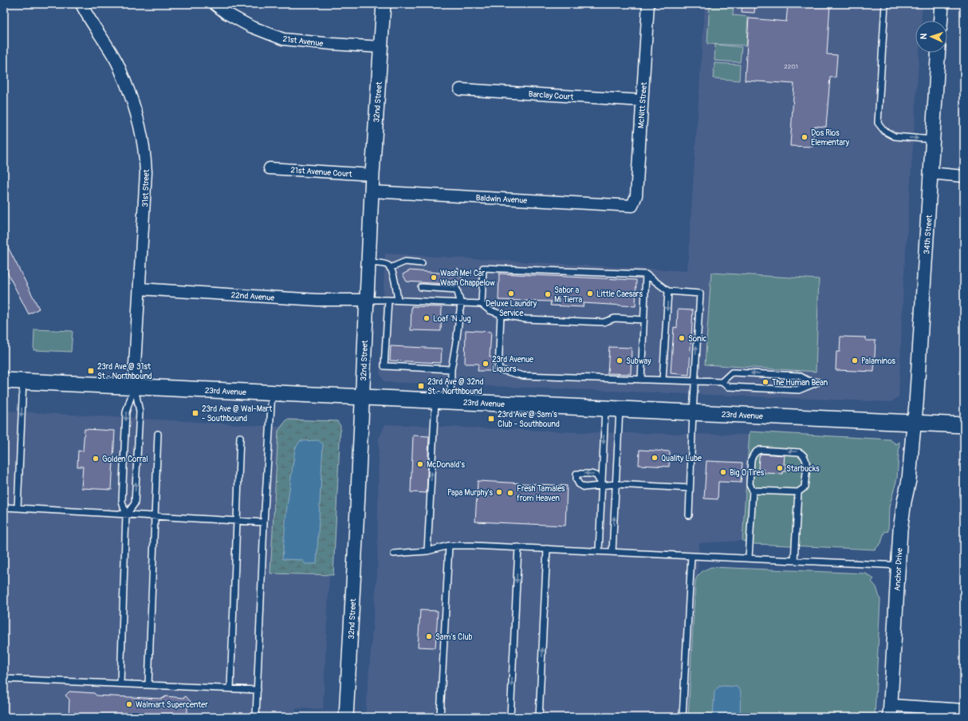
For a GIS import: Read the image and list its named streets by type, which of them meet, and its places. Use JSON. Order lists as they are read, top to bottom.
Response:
{
  "streets": {
    "main road": ["23rd Avenue"],
    "street": [
      "21st Avenue",
      "Barclay Court",
      "32nd Street",
      "McNitt Street",
      "21st Avenue Court",
      "31st Street",
      "Baldwin Avenue",
      "34th Street",
      "22nd Avenue",
      "Anchor Drive"
    ]
  },
  "crossings": [
    ["21st Avenue", "32nd Street"],
    ["Barclay Court", "McNitt Street"],
    ["32nd Street", "21st Avenue Court"],
    ["32nd Street", "Baldwin Avenue"],
    ["32nd Street", "22nd Avenue"],
    ["32nd Street", "23rd Avenue"],
    ["McNitt Street", "Baldwin Avenue"],
    ["31st Street", "22nd Avenue"],
    ["31st Street", "23rd Avenue"],
    ["34th Street", "23rd Avenue"],
    ["34th Street", "Anchor Drive"],
    ["23rd Avenue", "Anchor Drive"]
  ],
  "places": {
    "other": [
      "Dos Rios Elementary",
      "Wash Me! Car Wash Chappelow",
      "Deluxe Laundry Service",
      "Little Caesars",
      "Sabor a Mi Tierra",
      "Loaf 'N Jug",
      "Sonic",
      "Subway",
      "Palaminos",
      "23rd Avenue Liquors",
      "The Human Bean",
      "Quality Lube",
      "Golden Corral",
      "McDonald's",
      "Starbucks",
      "Big O Tires",
      "Papa Murphy's",
      "Fresh Tamales from Heaven",
      "Sam's Club",
      "Walmart Supercenter"
    ],
    "transit": [
      "23rd Ave @ 31st St - Northbound",
      "23rd Ave @ 32nd St - Northbound",
      "23rd Ave @ Wal-Mart - Southbound",
      "23rd Ave @ Sam's Club - Southbound"
    ]
  },
  "house_numbers": ["2201"],
  "north": "left"
}
